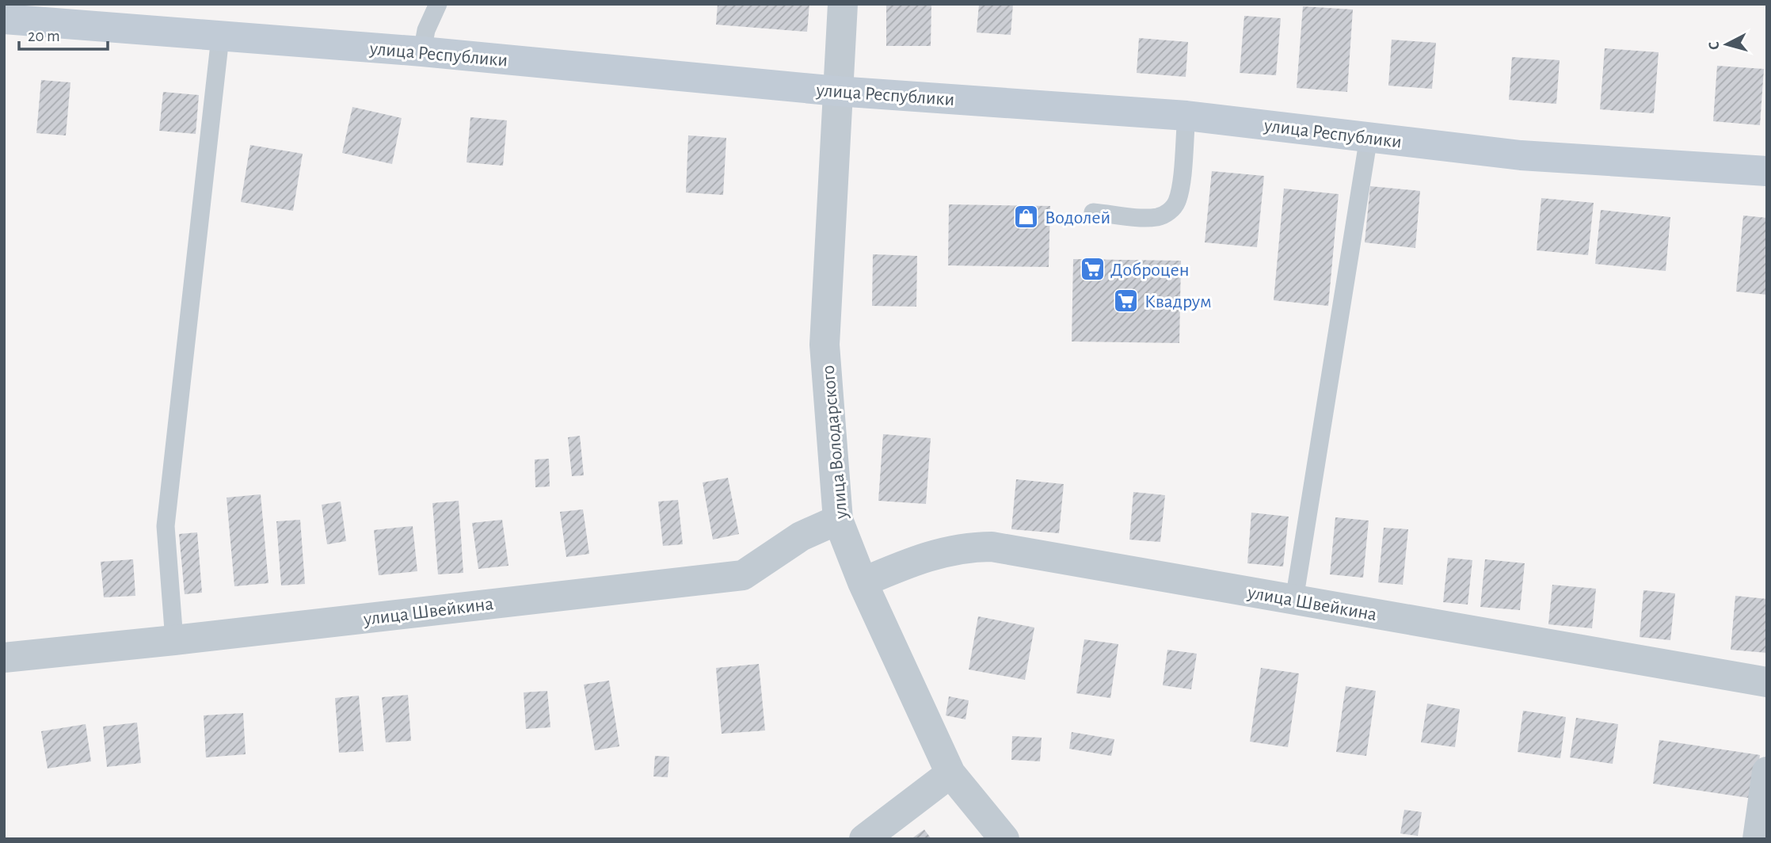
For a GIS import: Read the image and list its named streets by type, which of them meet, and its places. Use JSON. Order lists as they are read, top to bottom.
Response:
{
  "streets": {
    "main road": ["улица Республики"],
    "street": ["улица Володарского", "улица Швейкина"]
  },
  "crossings": [
    ["улица Республики", "улица Володарского"],
    ["улица Володарского", "улица Швейкина"]
  ],
  "places": {
    "shop": ["Водолей"],
    "supermarket": ["Доброцен", "Квадрум"]
  },
  "scale_bar": "20 m",
  "north": "left"
}
